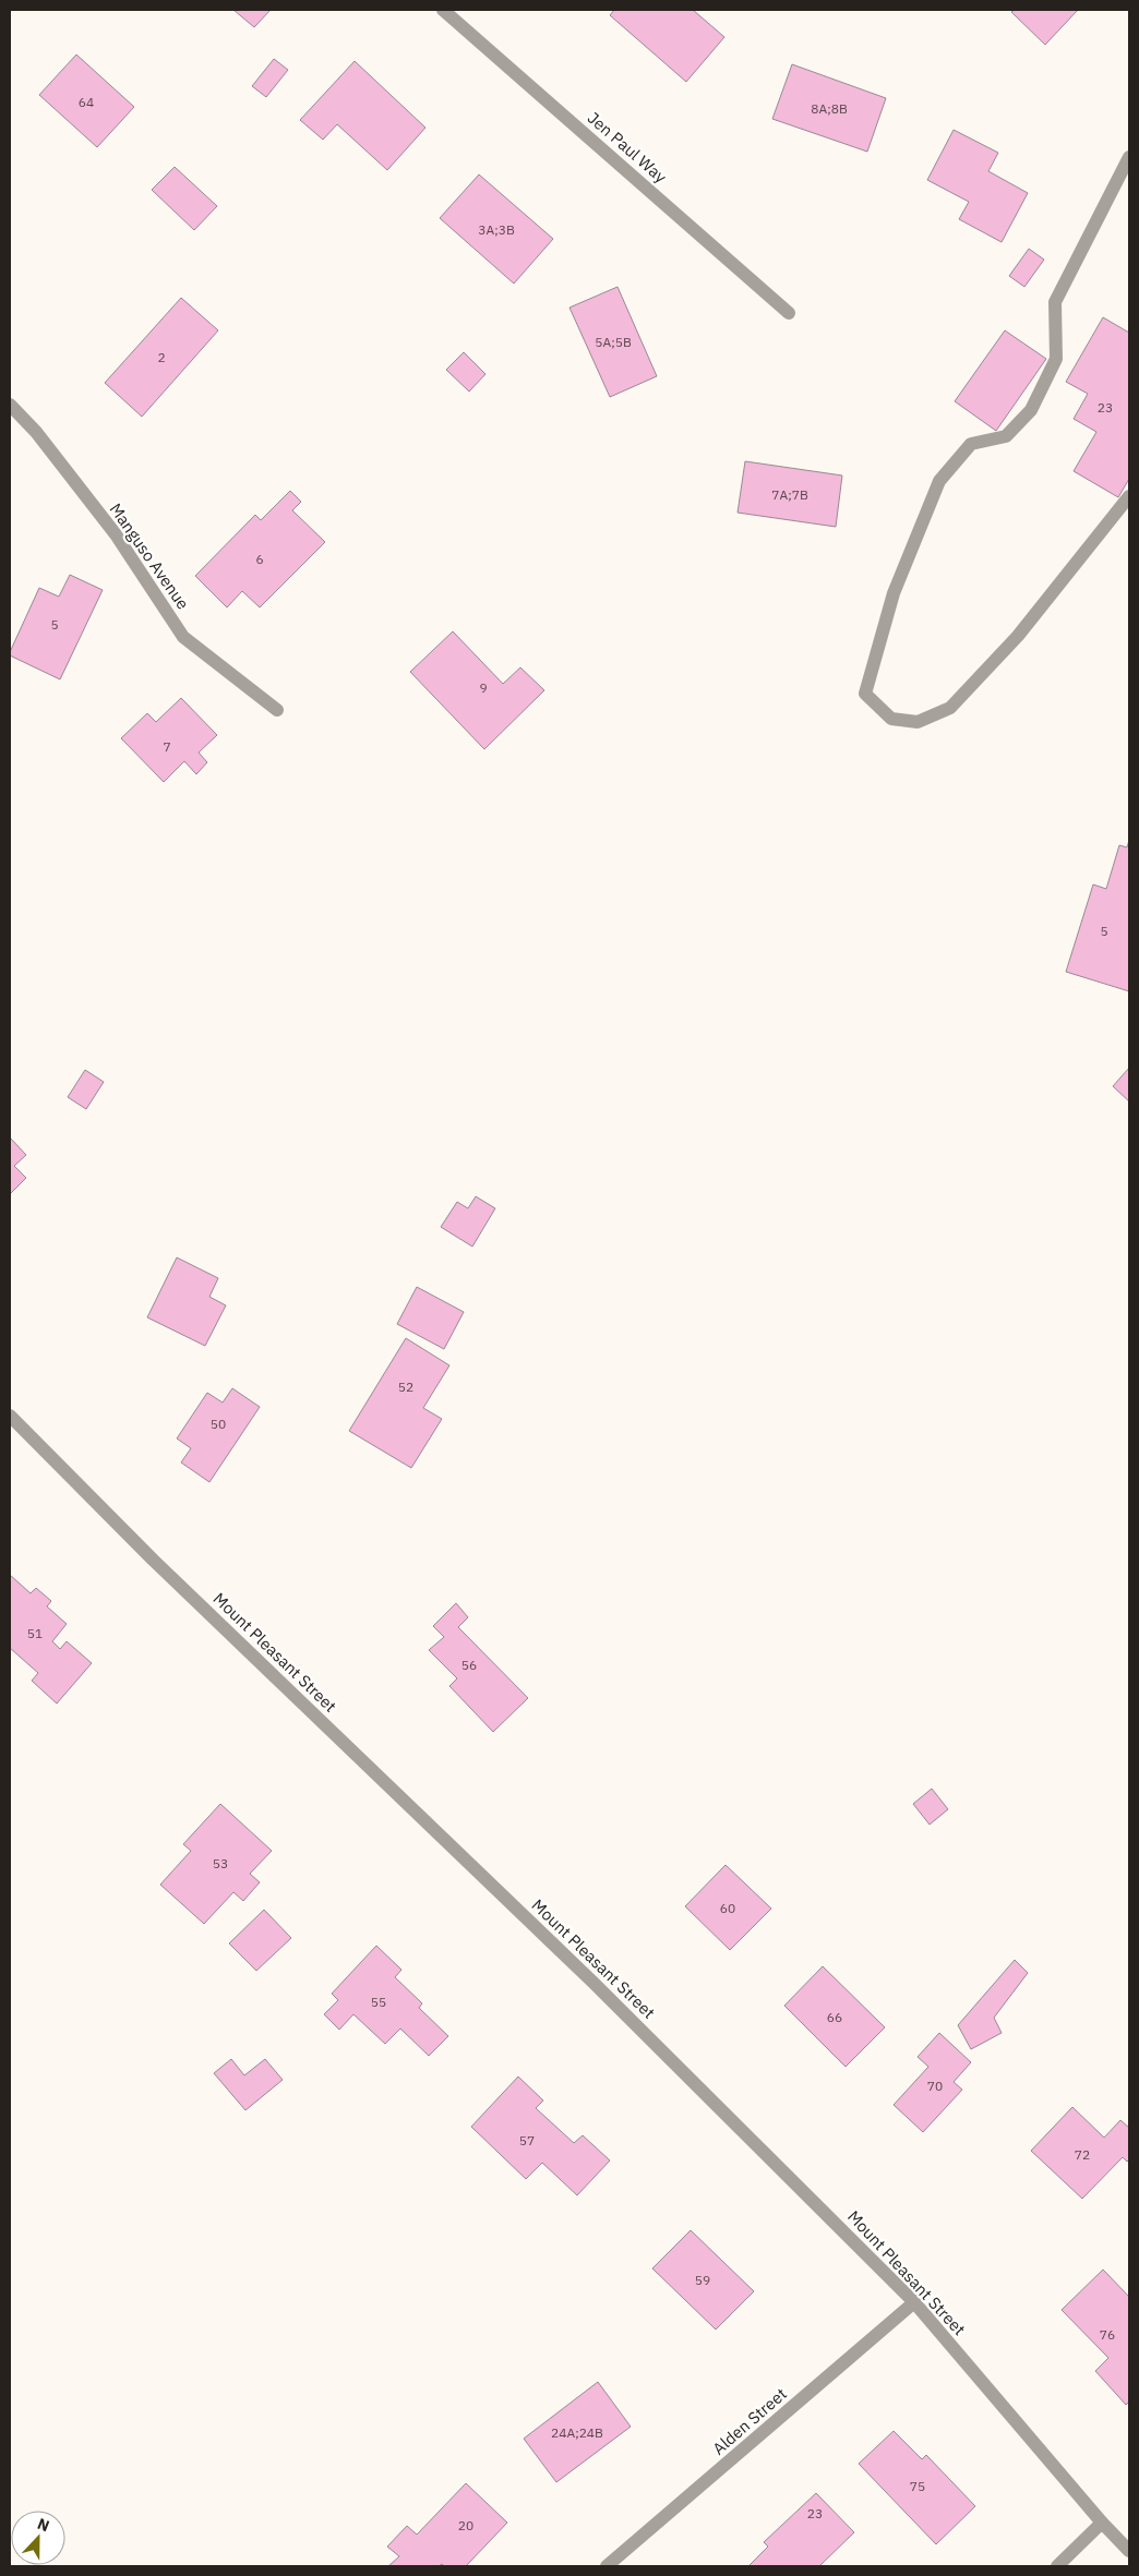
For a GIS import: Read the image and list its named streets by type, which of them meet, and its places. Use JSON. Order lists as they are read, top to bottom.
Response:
{
  "streets": {
    "street": [
      "Jen Paul Way",
      "Manguso Avenue",
      "Mount Pleasant Street",
      "Alden Street"
    ]
  },
  "crossings": [
    ["Mount Pleasant Street", "Alden Street"]
  ],
  "house_numbers": [
    "64",
    "8A;8B",
    "3A;3B",
    "5A;5B",
    "2",
    "23",
    "7A;7B",
    "6",
    "5",
    "9",
    "7",
    "5",
    "52",
    "50",
    "51",
    "56",
    "53",
    "60",
    "55",
    "66",
    "70",
    "57",
    "72",
    "59",
    "76",
    "24A;24B",
    "75",
    "23",
    "20"
  ],
  "north": "top"
}
